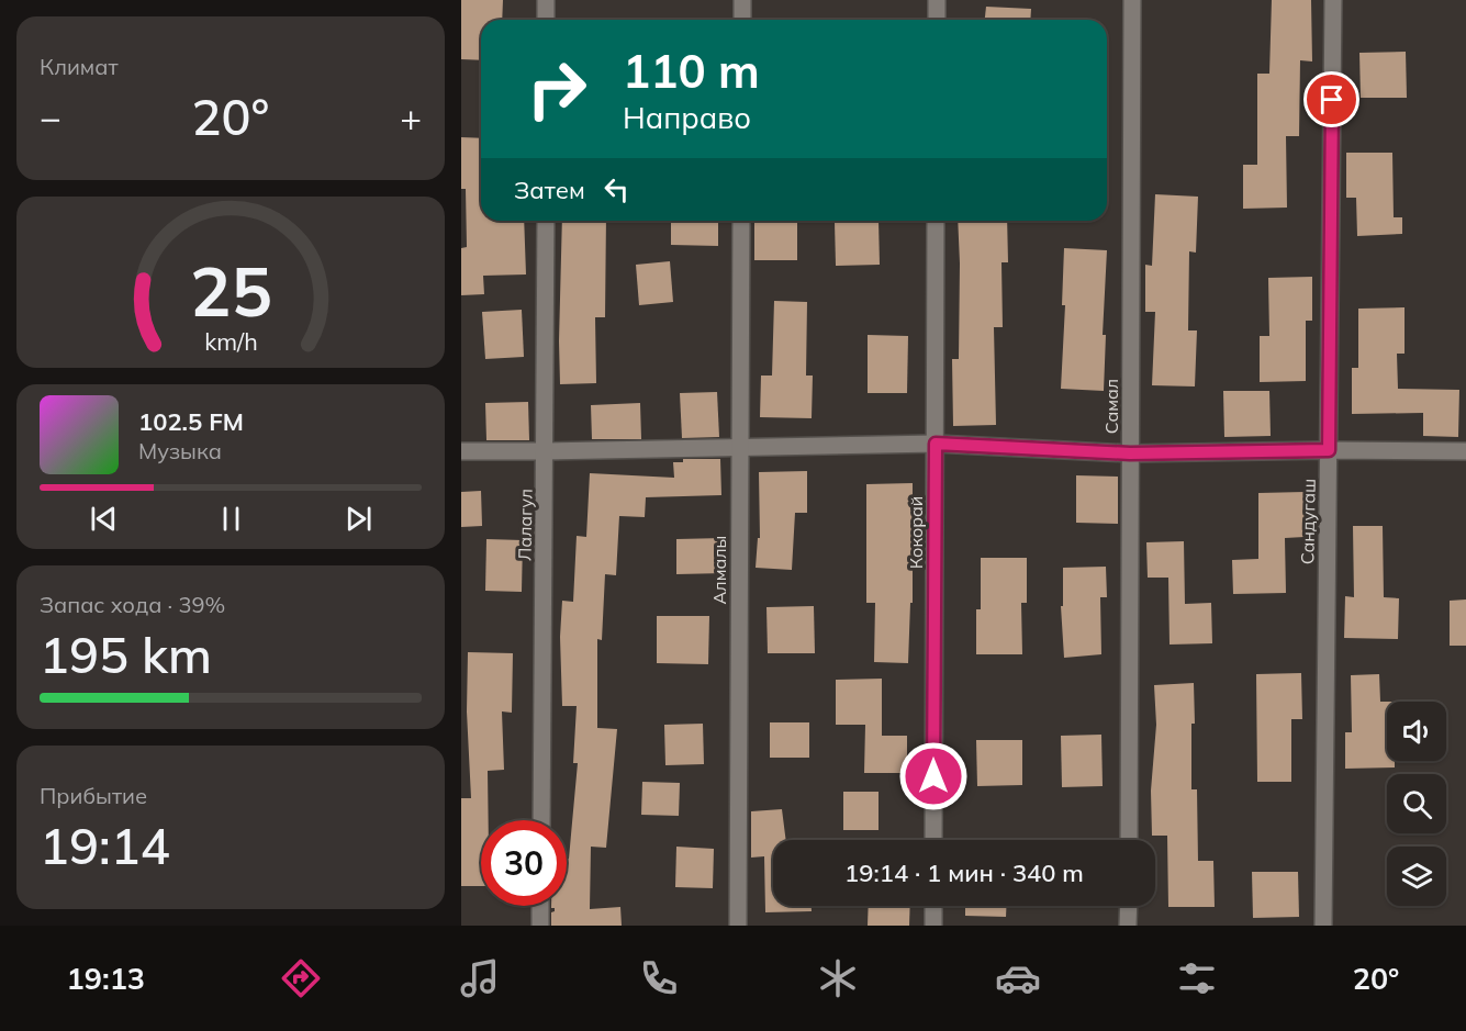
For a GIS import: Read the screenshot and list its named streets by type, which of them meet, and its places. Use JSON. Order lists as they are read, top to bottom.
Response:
{
  "streets": {
    "street": [
      "Самал",
      "Сандугаш",
      "Лалагул",
      "Кокорай",
      "Алмалы"
    ]
  },
  "page": {
    "tile": [
      "Климат",
      ["Запас хода · 39%", "195 km"],
      ["Прибытие", "19:14"]
    ],
    "turn": ["110 m", "Направо"],
    "heat": ["−", "20°", "+"],
    "then": "Затем",
    "song": ["102.5 FM", "Музыка"],
    "limit": "30",
    "trip": "19:14 · 1 мин · 340 m",
    "tabs": ["19:13", "20°"],
    "gauge": ["25", "km/h"]
  }
}
